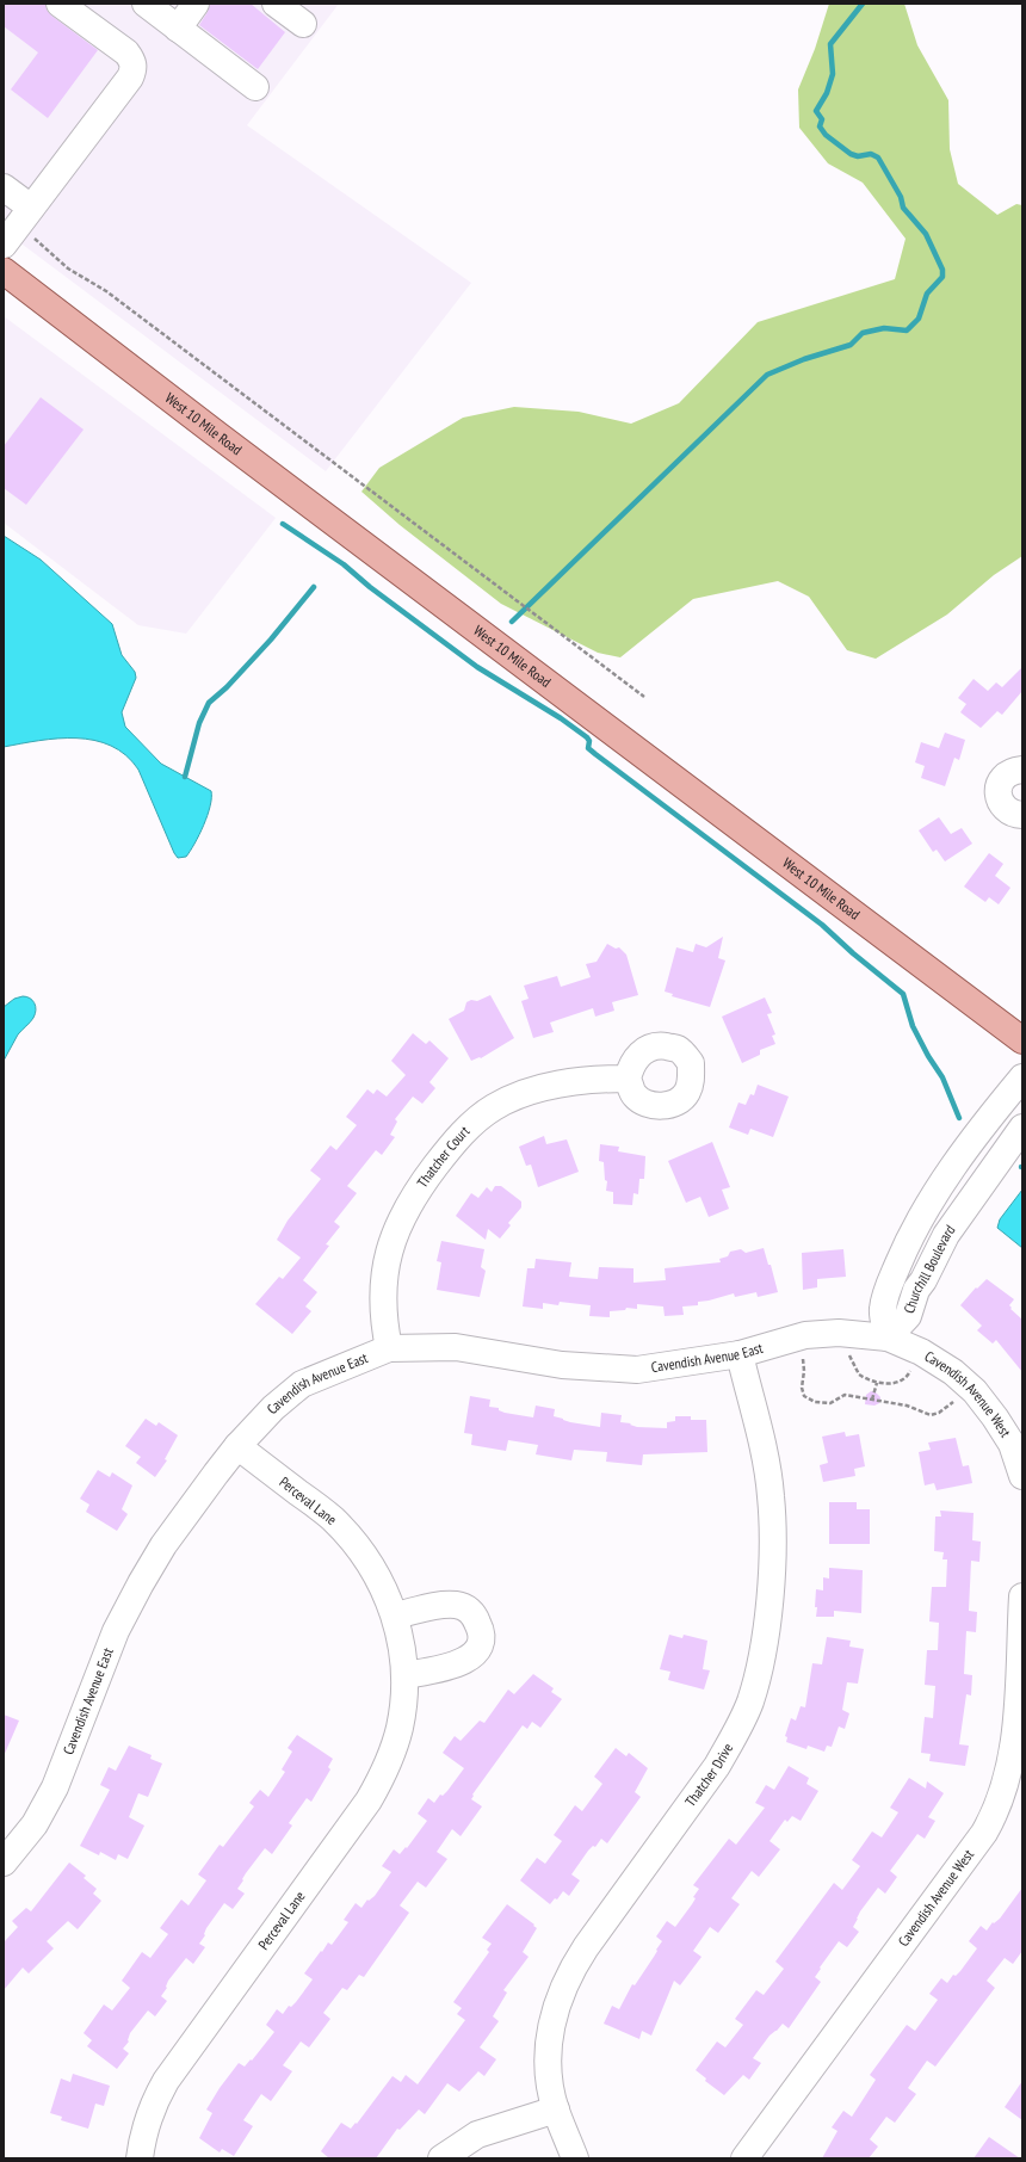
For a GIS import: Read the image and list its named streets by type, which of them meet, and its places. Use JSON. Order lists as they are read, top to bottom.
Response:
{
  "streets": {
    "main road": ["West 10 Mile Road"],
    "street": [
      "Thatcher Court",
      "Churchill Boulevard",
      "Cavendish Avenue East",
      "Cavendish Avenue West",
      "Perceval Lane",
      "Thatcher Drive"
    ]
  },
  "crossings": [
    ["Thatcher Court", "Cavendish Avenue East"],
    ["Churchill Boulevard", "Cavendish Avenue East"],
    ["Churchill Boulevard", "Cavendish Avenue West"],
    ["Cavendish Avenue East", "Cavendish Avenue West"],
    ["Cavendish Avenue East", "Perceval Lane"],
    ["Cavendish Avenue East", "Thatcher Drive"]
  ]
}
